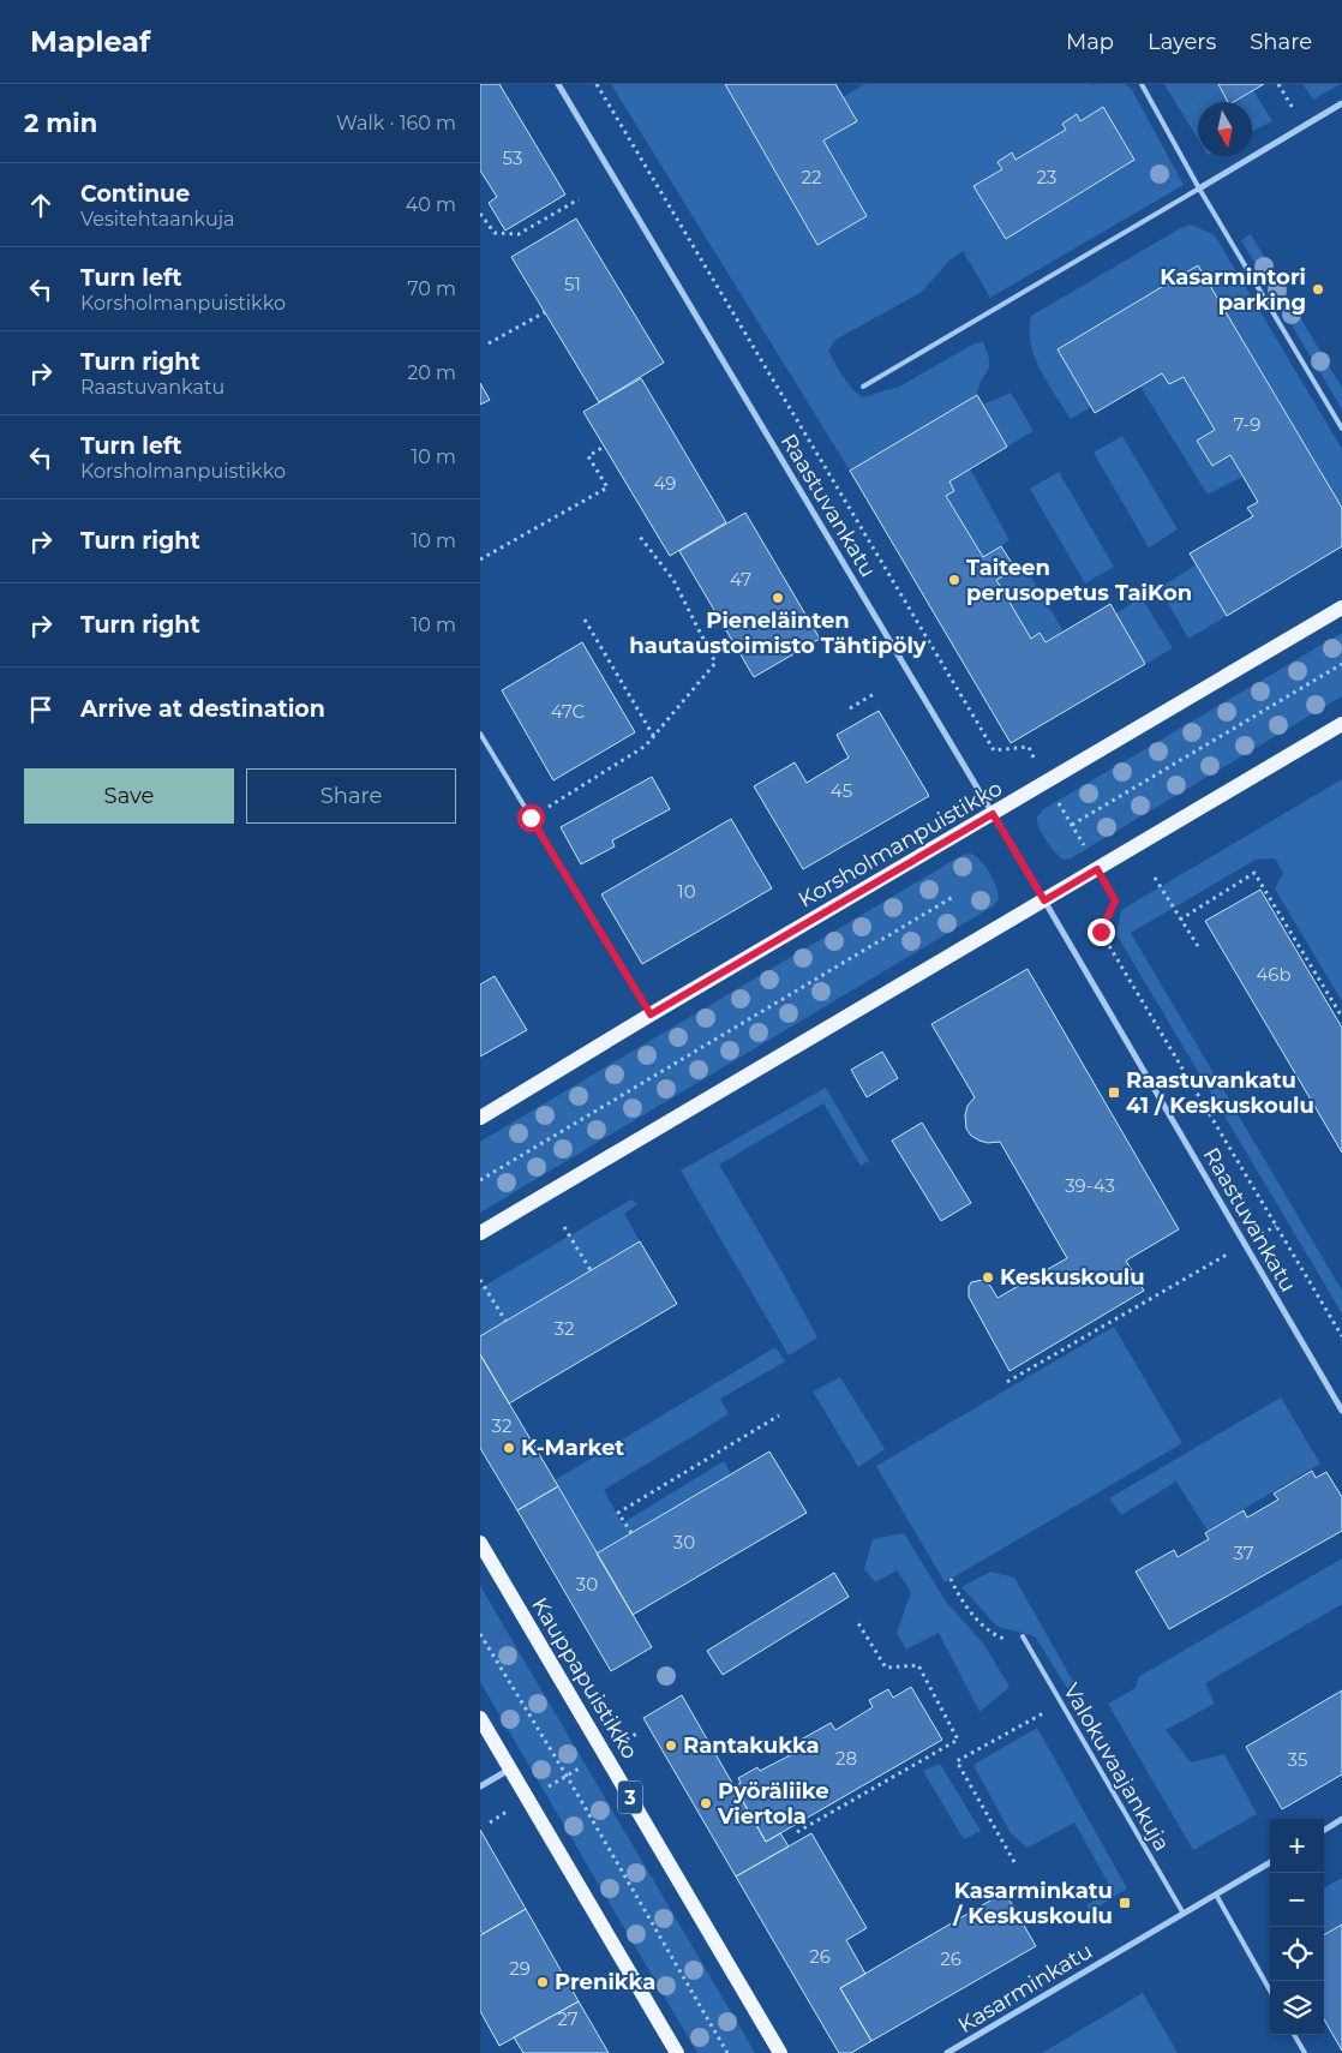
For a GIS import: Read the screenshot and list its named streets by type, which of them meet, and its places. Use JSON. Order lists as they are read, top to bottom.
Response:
{
  "streets": {
    "main road": ["Korsholmanpuistikko", "Kauppapuistikko", "3"],
    "street": ["Raastuvankatu", "Kasarminkatu"],
    "lane": ["Valokuvaajankuja"]
  },
  "crossings": [
    ["Raastuvankatu", "Korsholmanpuistikko"],
    ["Valokuvaajankuja", "Kasarminkatu"]
  ],
  "places": {
    "other": [
      "Kasarmintori parking",
      "Taiteen perusopetus TaiKon",
      "Pieneläinten hautaustoimisto Tähtipöly",
      "Keskuskoulu",
      "K-Market",
      "Rantakukka",
      "Pyöräliike Viertola",
      "Prenikka"
    ],
    "transit": ["Raastuvankatu 41 / Keskuskoulu", "Kasarminkatu / Keskuskoulu"]
  },
  "house_numbers": [
    "53",
    "22",
    "23",
    "51",
    "7-9",
    "49",
    "47",
    "47C",
    "45",
    "10",
    "46b",
    "39-43",
    "32",
    "32",
    "30",
    "37",
    "30",
    "28",
    "35",
    "26",
    "26",
    "29",
    "27"
  ],
  "north": "bottom",
  "page": {
    "header": "Mapleaf",
    "nav": ["Map", "Layers", "Share"],
    "heading": ["2 min", "Walk · 160 m"],
    "list": [
      ["Continue", "Vesitehtaankuja", "40 m"],
      ["Turn left", "Korsholmanpuistikko", "70 m"],
      ["Turn right", "Raastuvankatu", "20 m"],
      ["Turn left", "Korsholmanpuistikko", "10 m"],
      ["Turn right", "10 m"],
      ["Turn right", "10 m"],
      "Arrive at destination"
    ],
    "buttons": ["Save", "Share"],
    "map_buttons": ["+", "−"]
  }
}
